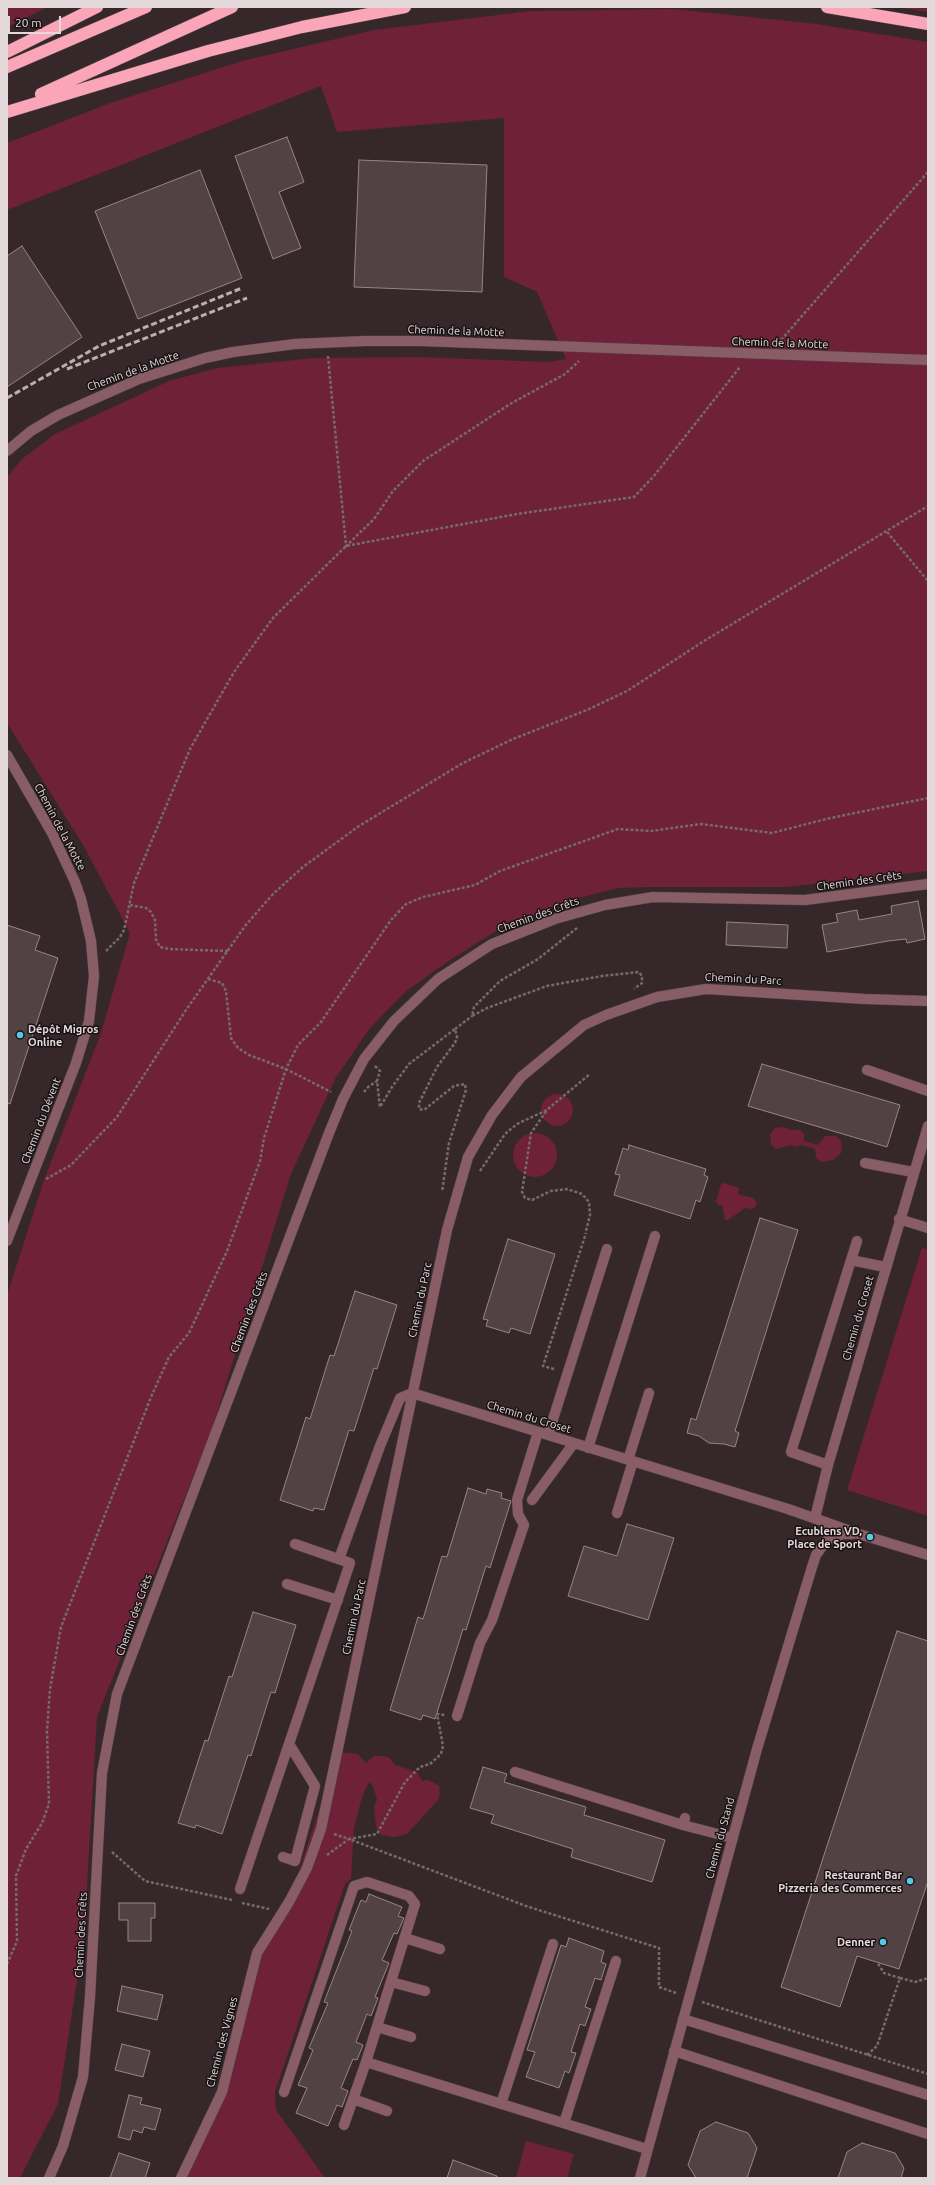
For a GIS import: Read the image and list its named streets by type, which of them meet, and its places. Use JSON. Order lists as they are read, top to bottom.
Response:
{
  "streets": {
    "street": [
      "Chemin de la Motte",
      "Chemin des Crêts",
      "Chemin du Parc",
      "Chemin du Dévent",
      "Chemin du Croset",
      "Chemin du Stand",
      "Chemin des Vignes"
    ]
  },
  "crossings": [
    ["Chemin de la Motte", "Chemin du Dévent"],
    ["Chemin du Parc", "Chemin du Croset"],
    ["Chemin du Parc", "Chemin des Vignes"],
    ["Chemin du Croset", "Chemin du Stand"]
  ],
  "places": [
    "Dépôt Migros Online",
    "Ecublens VD, Place de Sport",
    "Restaurant Bar Pizzeria des Commerces",
    "Denner"
  ],
  "scale_bar": "20 m"
}
